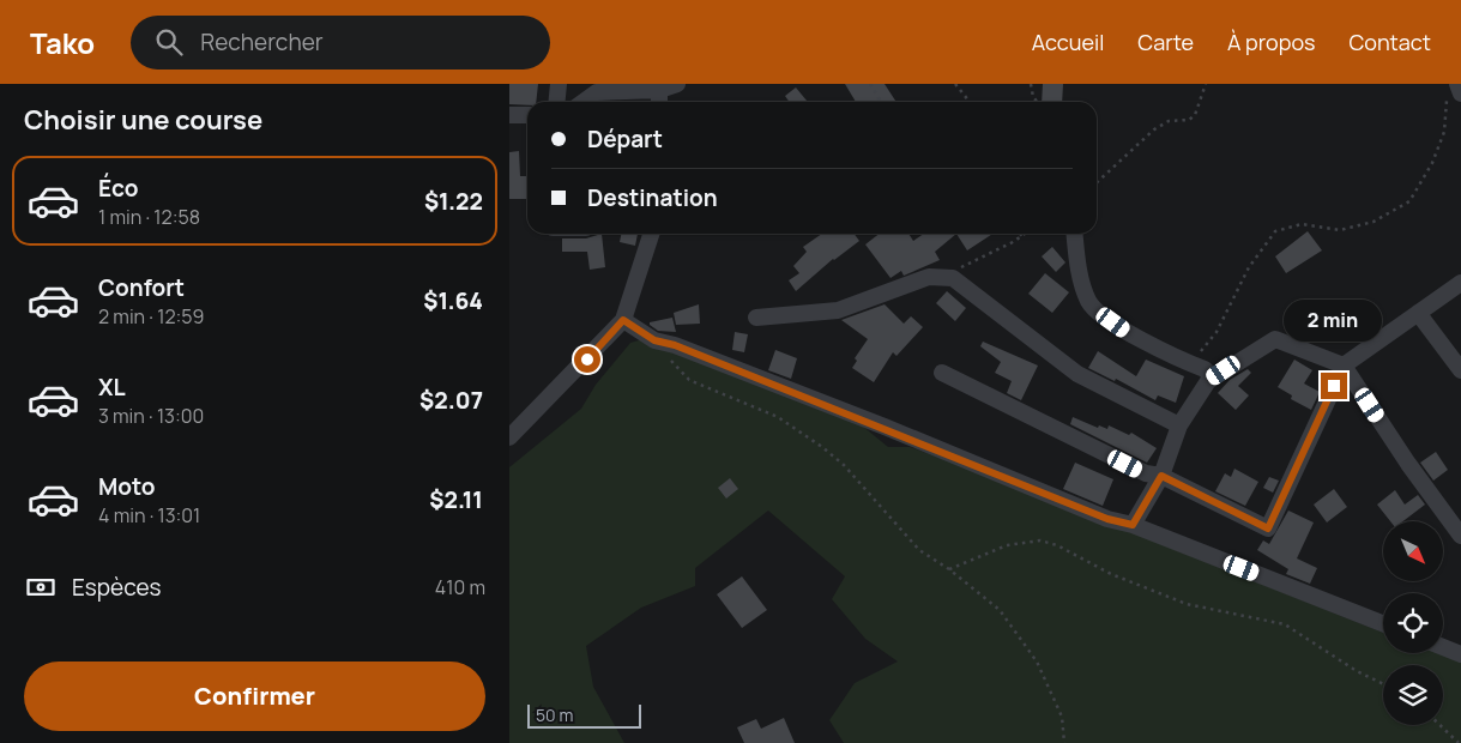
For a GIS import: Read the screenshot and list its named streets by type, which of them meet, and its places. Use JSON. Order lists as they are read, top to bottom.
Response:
{
  "scale_bar": "50 m",
  "north": "bottom right",
  "page": {
    "header": "Tako",
    "search": "Rechercher",
    "nav": [
      "Accueil",
      "Carte",
      "À propos",
      "Contact"
    ],
    "heading": "Choisir une course",
    "banner": ["Départ", "Destination"],
    "list": [
      {
        "name": "Éco",
        "note": "1 min · 12:58",
        "value": "$1.22"
      },
      {
        "name": "Confort",
        "note": "2 min · 12:59",
        "value": "$1.64"
      },
      {
        "name": "XL",
        "note": "3 min · 13:00",
        "value": "$2.07"
      },
      {
        "name": "Moto",
        "note": "4 min · 13:01",
        "value": "$2.11"
      }
    ],
    "bubble": "2 min",
    "pay": ["Espèces", "410 m"],
    "buttons": "Confirmer",
    "scale": "50 m"
  }
}
